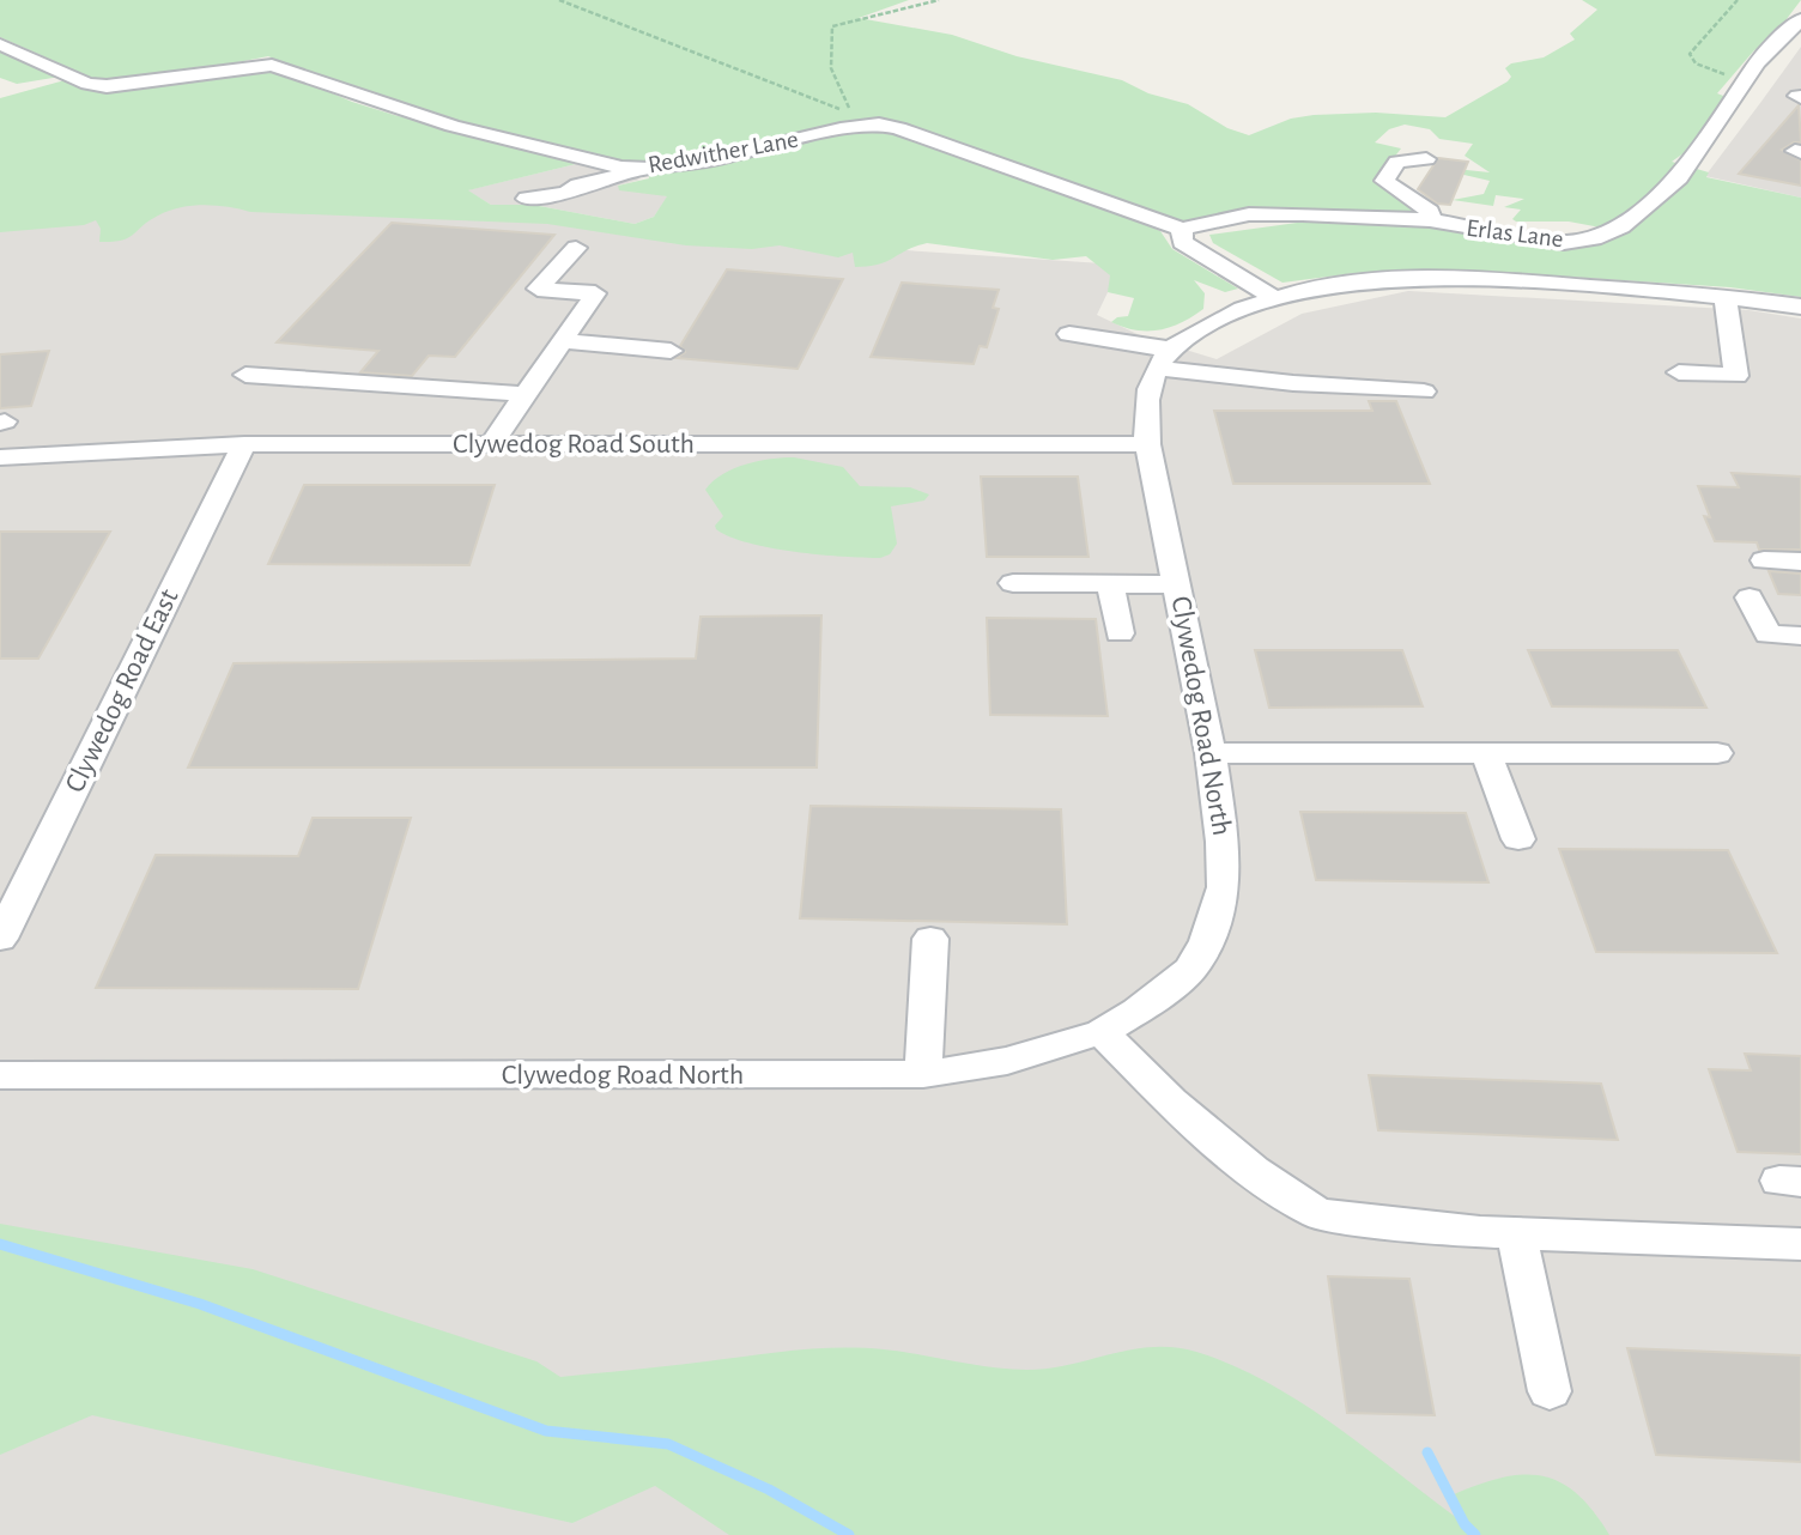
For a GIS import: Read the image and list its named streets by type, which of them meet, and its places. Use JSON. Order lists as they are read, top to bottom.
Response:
{
  "streets": {
    "street": [
      "Redwither Lane",
      "Erlas Lane",
      "Clywedog Road South",
      "Clywedog Road East",
      "Clywedog Road North"
    ]
  },
  "crossings": [
    ["Redwither Lane", "Erlas Lane"],
    ["Clywedog Road South", "Clywedog Road East"],
    ["Clywedog Road South", "Clywedog Road North"]
  ]
}
